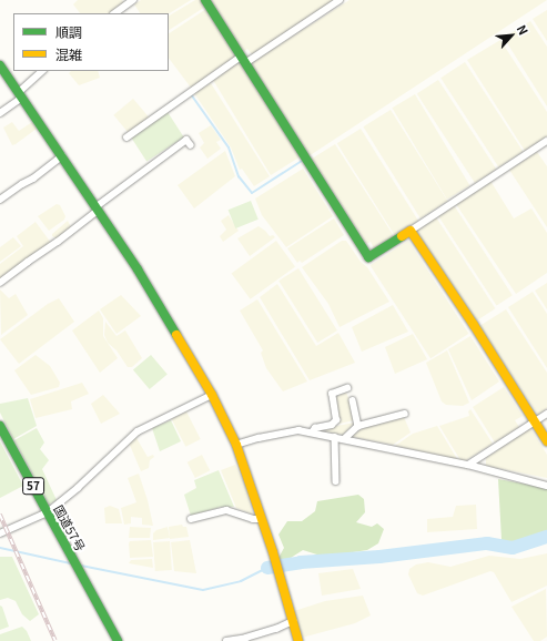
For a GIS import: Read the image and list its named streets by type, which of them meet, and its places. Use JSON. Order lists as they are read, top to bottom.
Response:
{
  "streets": {
    "main road": ["57", "国道57号"]
  },
  "legend": ["順調", "混雑"],
  "north": "top right"
}
